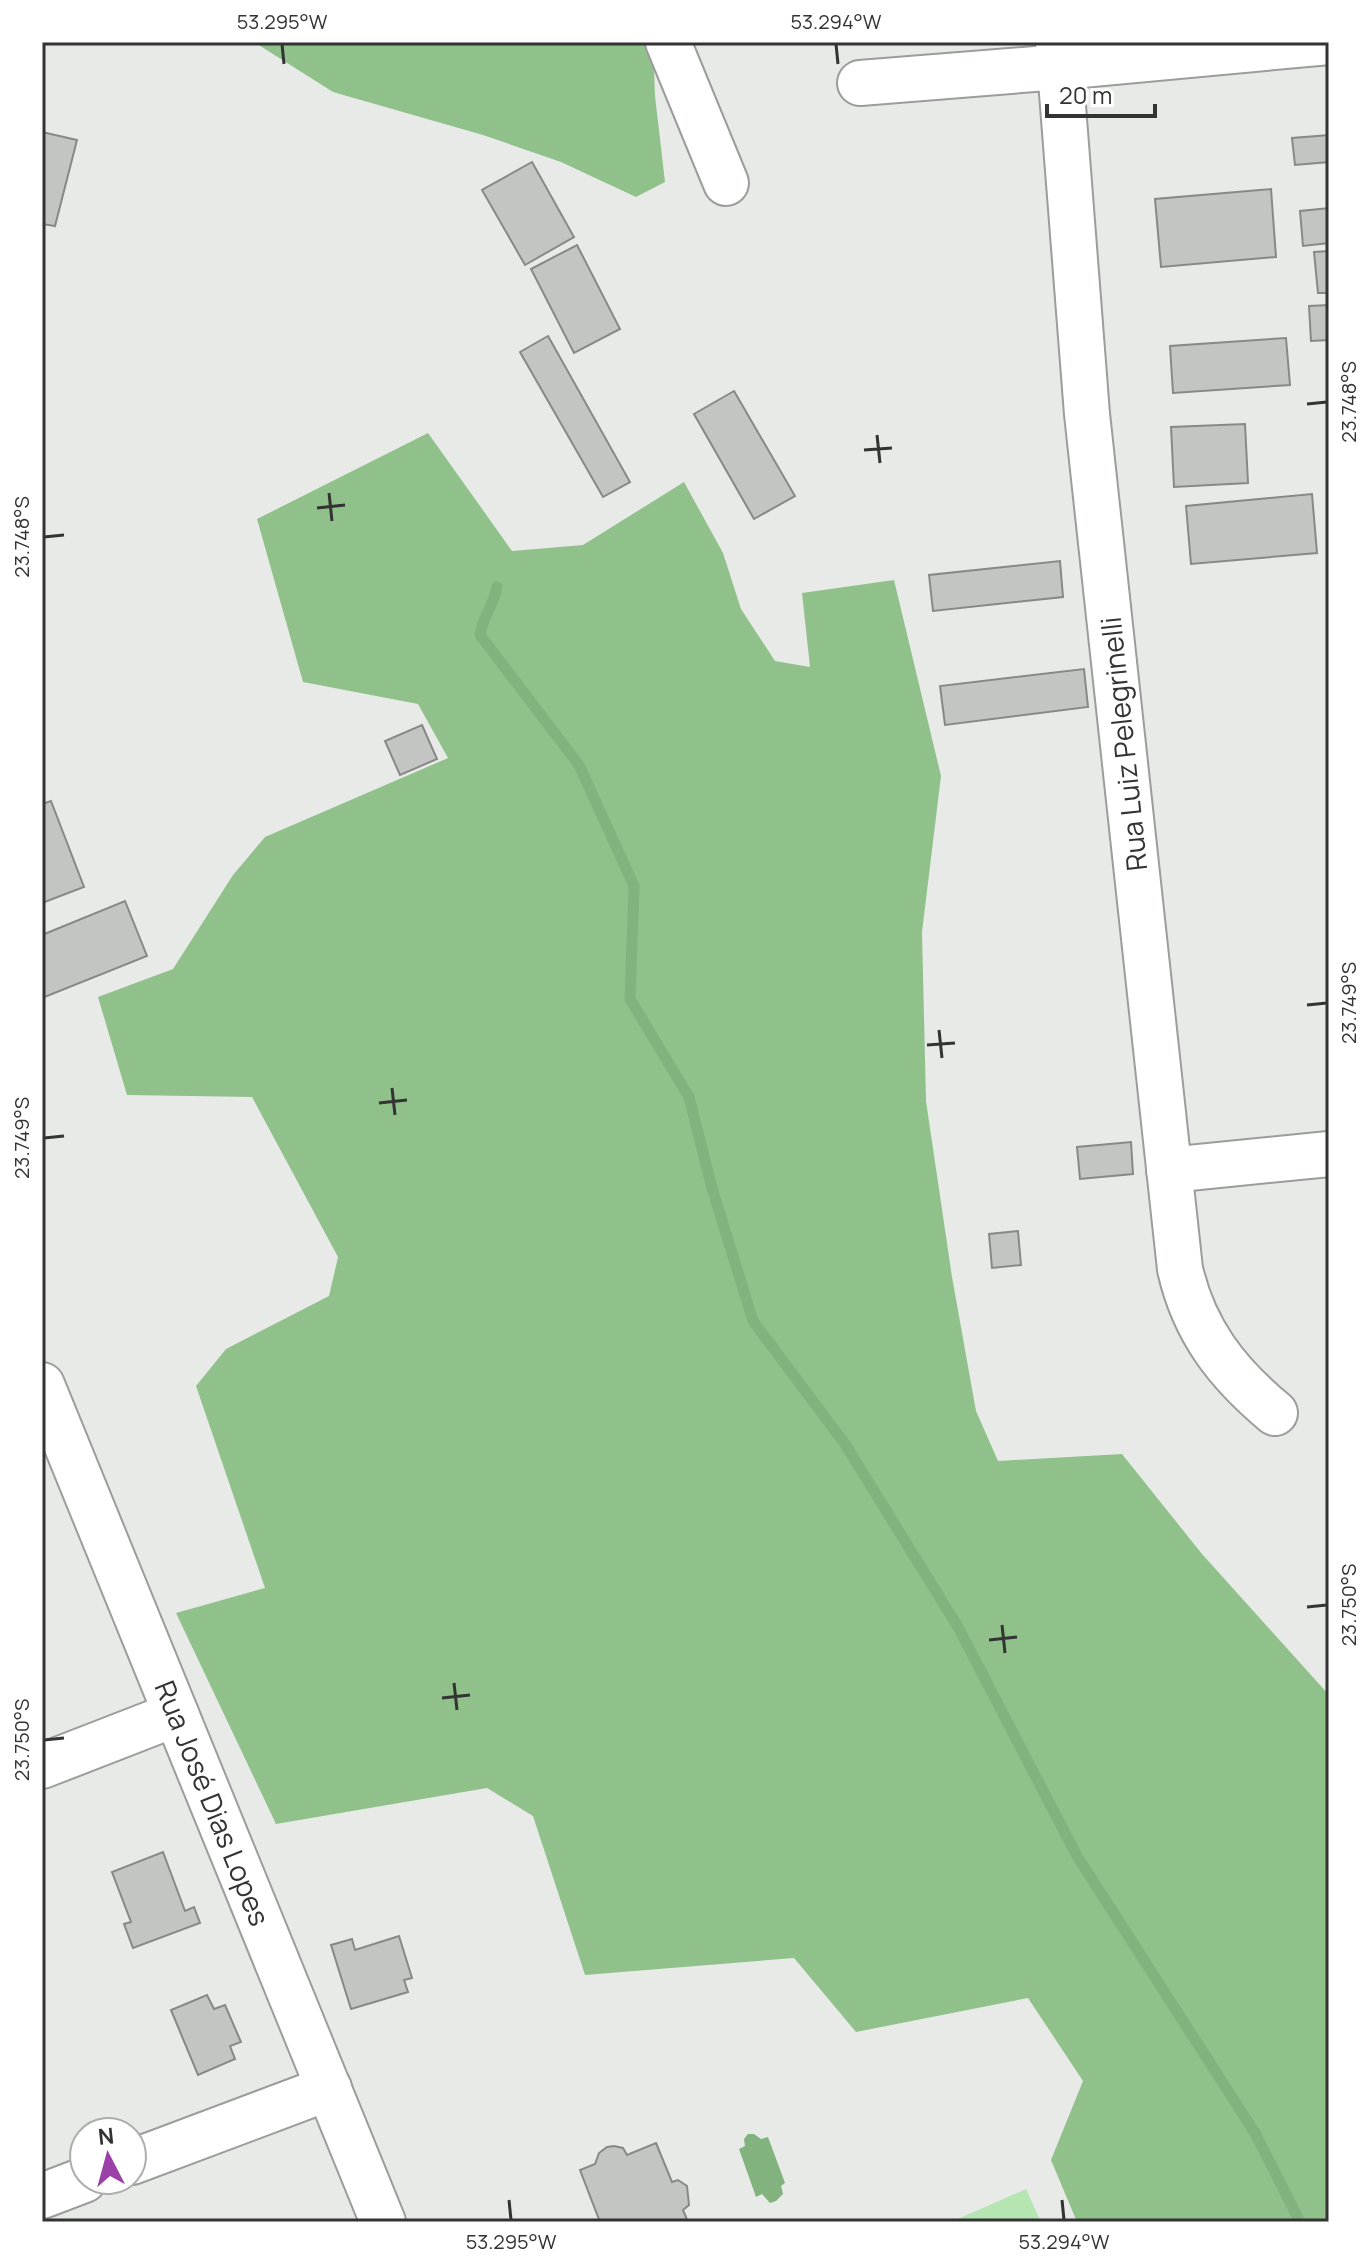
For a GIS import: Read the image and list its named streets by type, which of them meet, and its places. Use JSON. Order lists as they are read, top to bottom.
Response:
{
  "streets": {
    "street": ["Rua Luiz Pelegrinelli", "Rua José Dias Lopes"]
  },
  "scale_bar": "20 m",
  "north": "top",
  "coordinates": [
    "53.295°W",
    "53.294°W",
    "23.748°S",
    "23.749°S",
    "23.750°S"
  ]
}
